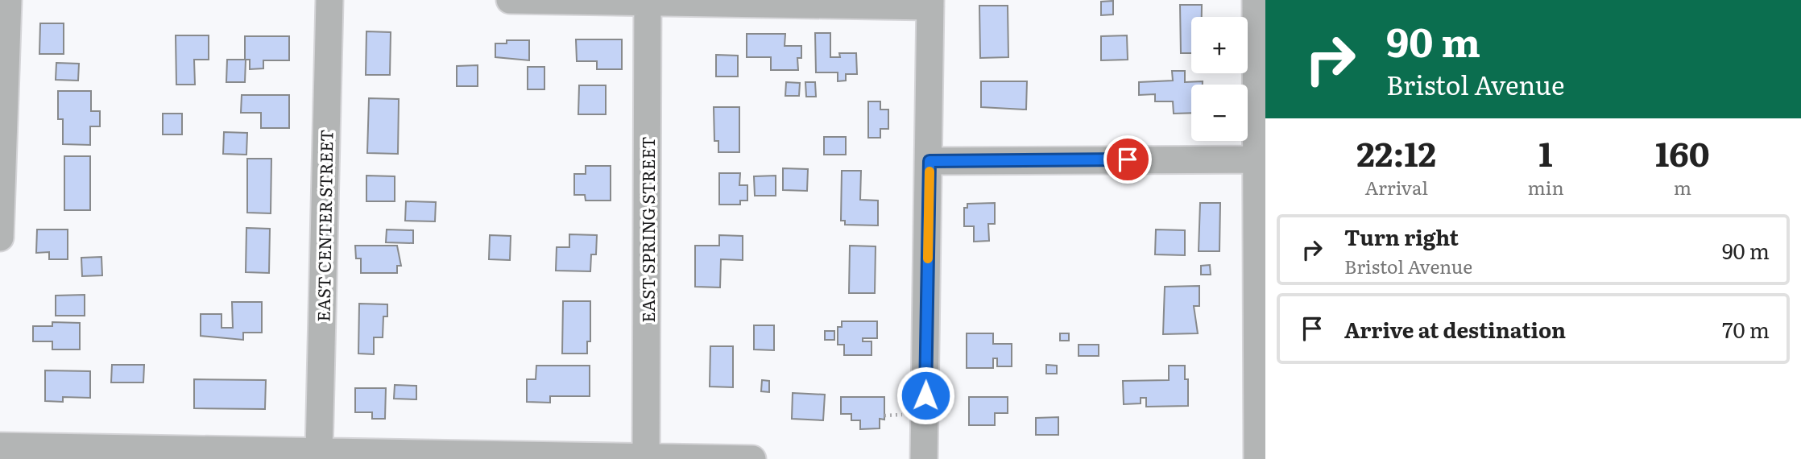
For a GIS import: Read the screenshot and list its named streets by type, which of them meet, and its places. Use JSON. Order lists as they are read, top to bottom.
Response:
{
  "streets": {
    "street": ["EAST CENTER STREET", "EAST SPRING STREET"]
  },
  "page": {
    "turn": ["90 m", "Bristol Avenue"],
    "map_buttons": ["+", "−"],
    "eta": [
      "22:12",
      "Arrival",
      "1",
      "min",
      "160",
      "m"
    ],
    "list": [
      {
        "name": "Turn right",
        "note": "Bristol Avenue",
        "value": "90 m"
      },
      {
        "name": "Arrive at destination",
        "value": "70 m"
      }
    ]
  }
}
